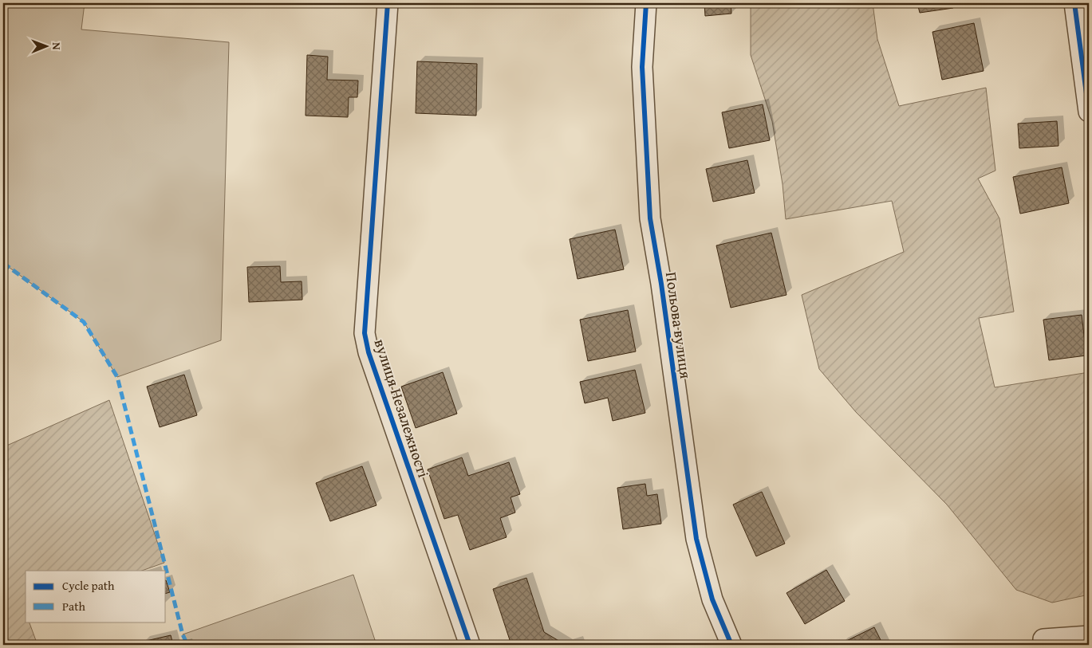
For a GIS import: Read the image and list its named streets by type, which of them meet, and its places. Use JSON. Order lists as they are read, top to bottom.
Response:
{
  "streets": {
    "street": ["Польова вулиця", "вулиця Незалежності"]
  },
  "legend": ["Cycle path", "Path"],
  "north": "right"
}
